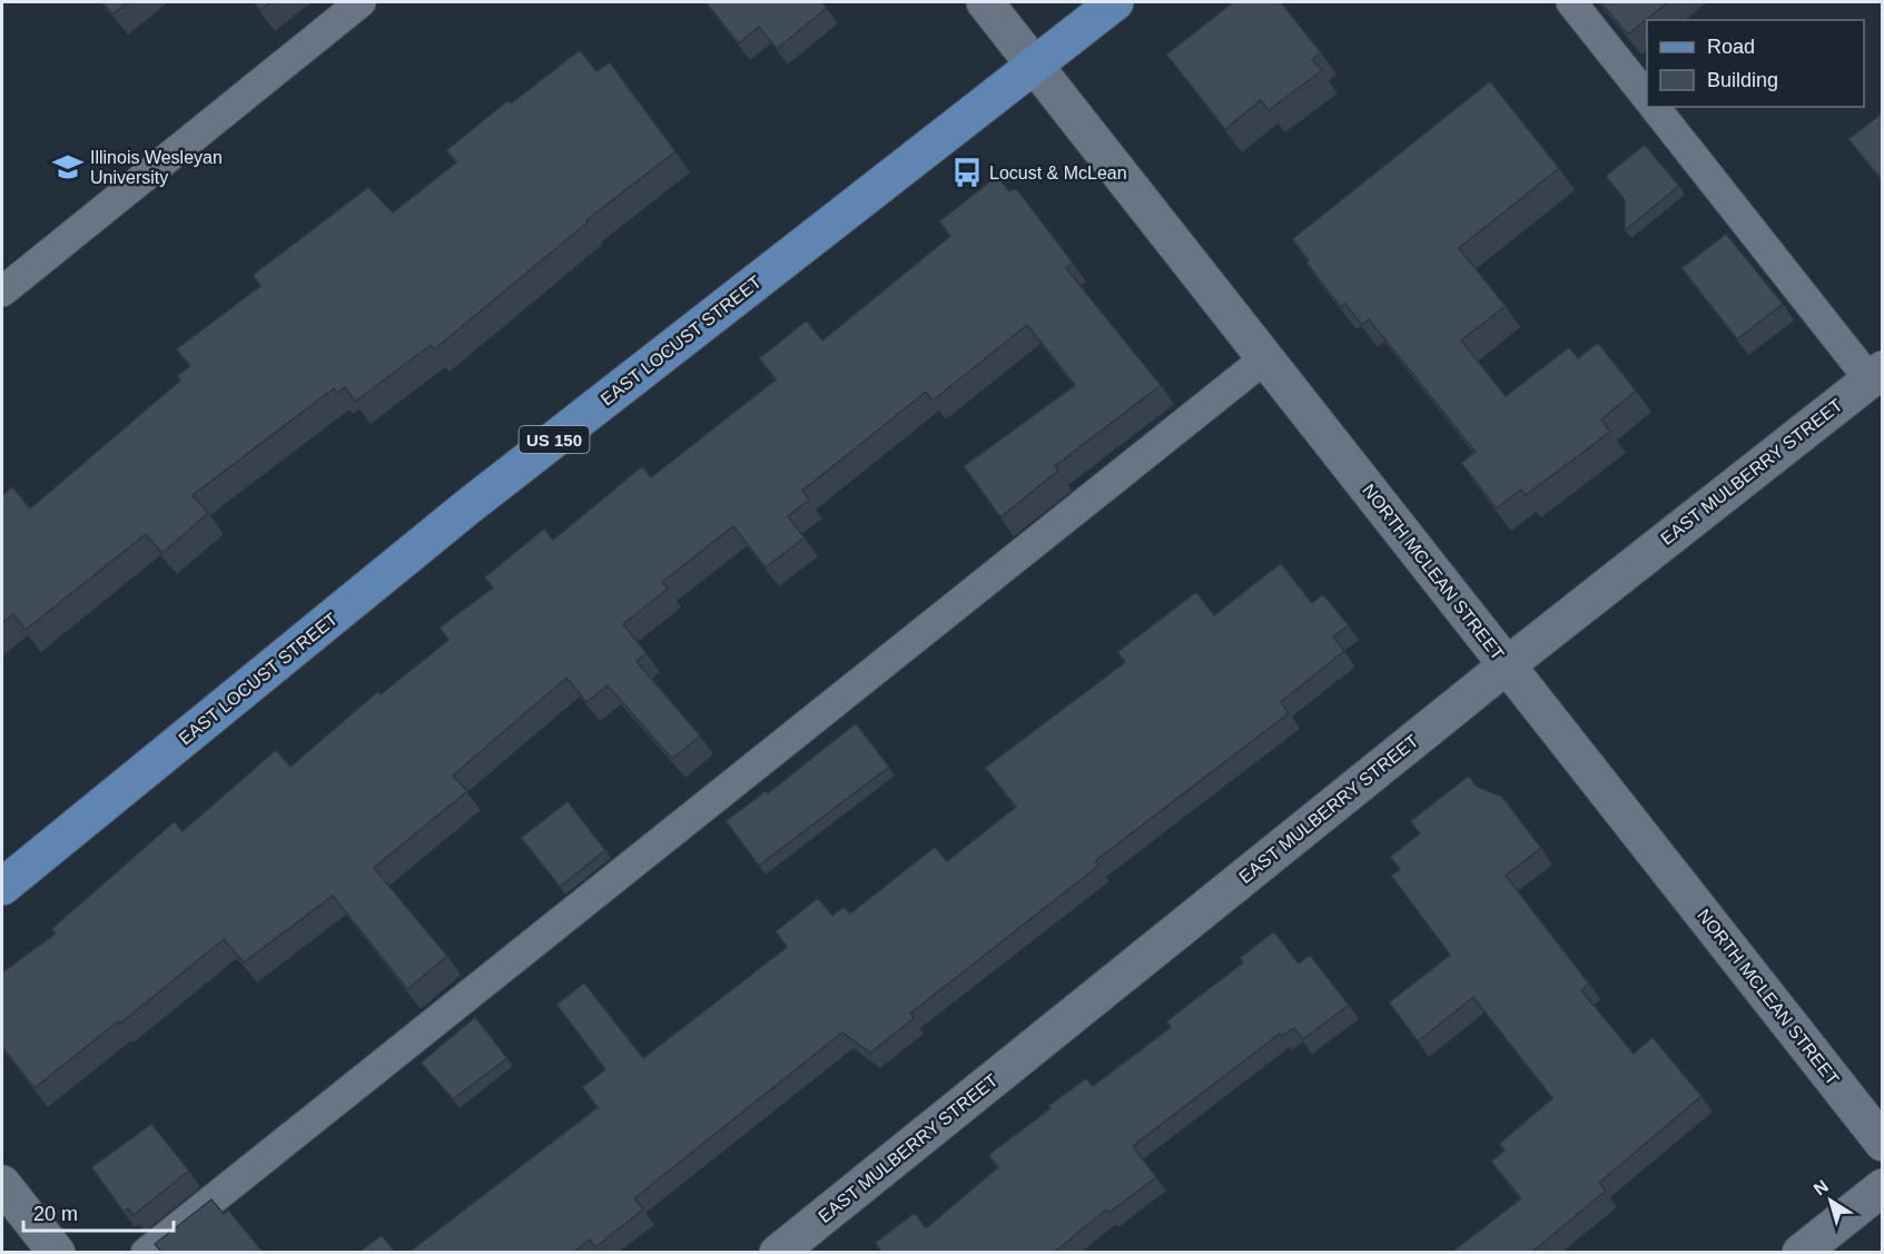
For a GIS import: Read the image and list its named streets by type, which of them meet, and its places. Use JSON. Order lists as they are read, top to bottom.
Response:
{
  "streets": {
    "main road": ["EAST LOCUST STREET", "US 150"],
    "street": ["EAST MULBERRY STREET", "NORTH MCLEAN STREET"]
  },
  "crossings": [
    ["EAST LOCUST STREET", "NORTH MCLEAN STREET"],
    ["EAST MULBERRY STREET", "NORTH MCLEAN STREET"]
  ],
  "places": {
    "school or university": ["Illinois Wesleyan University"],
    "bus stop": ["Locust & McLean"]
  },
  "legend": ["Road", "Building"],
  "scale_bar": "20 m",
  "north": "top left"
}
